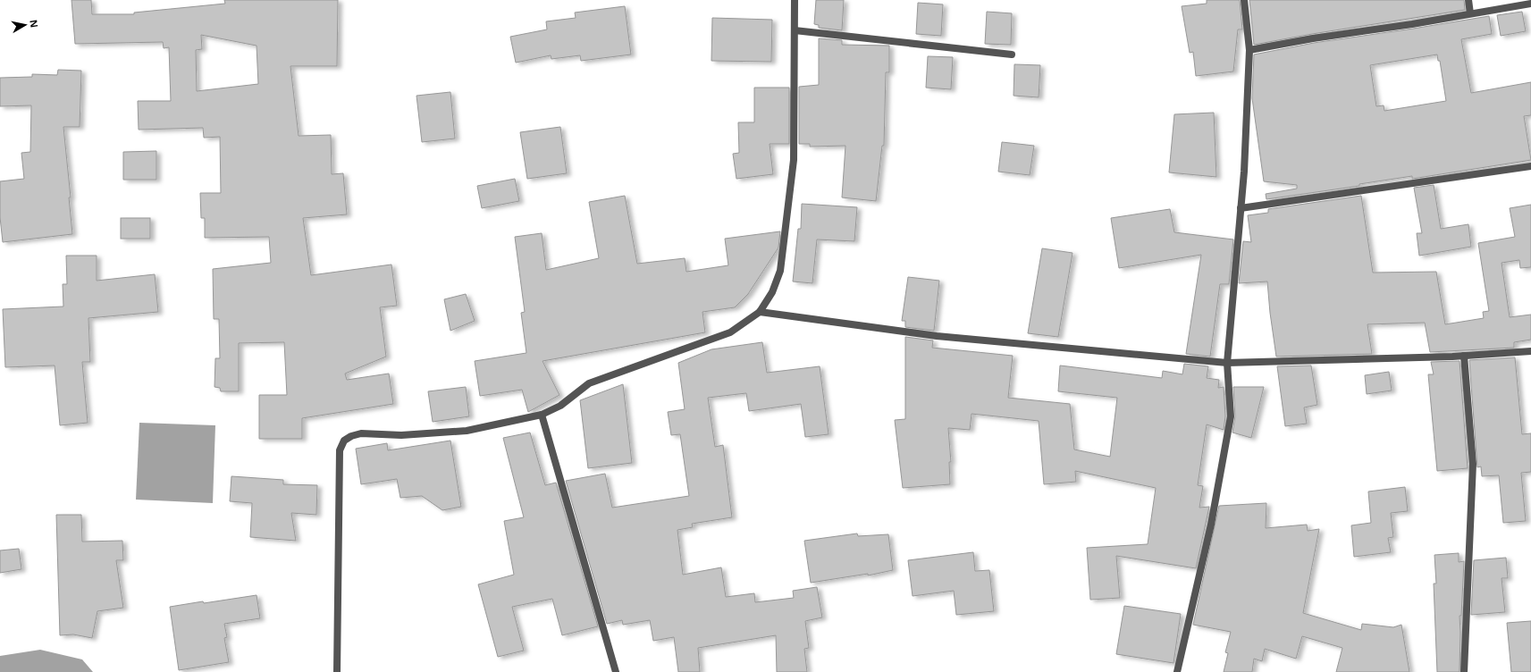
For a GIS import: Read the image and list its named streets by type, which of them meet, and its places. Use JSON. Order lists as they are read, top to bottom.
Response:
{
  "north": "right"
}
